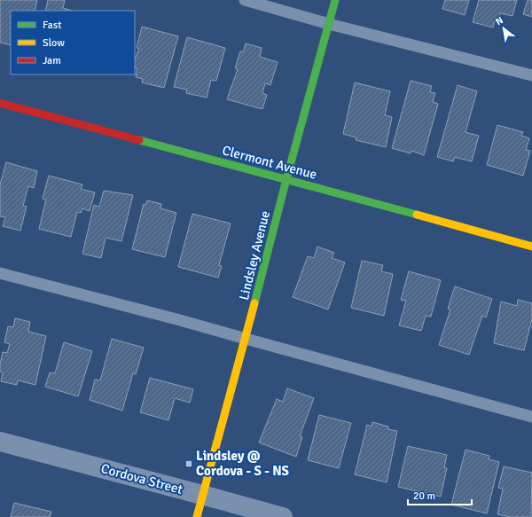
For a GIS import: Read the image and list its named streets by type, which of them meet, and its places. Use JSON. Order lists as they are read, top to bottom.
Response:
{
  "streets": {
    "street": ["Clermont Avenue", "Lindsley Avenue", "Cordova Street"]
  },
  "crossings": [
    ["Clermont Avenue", "Lindsley Avenue"],
    ["Lindsley Avenue", "Cordova Street"]
  ],
  "places": {
    "transit": ["Lindsley @ Cordova - S - NS"]
  },
  "legend": ["Fast", "Slow", "Jam"],
  "scale_bar": "20 m",
  "north": "top left"
}
